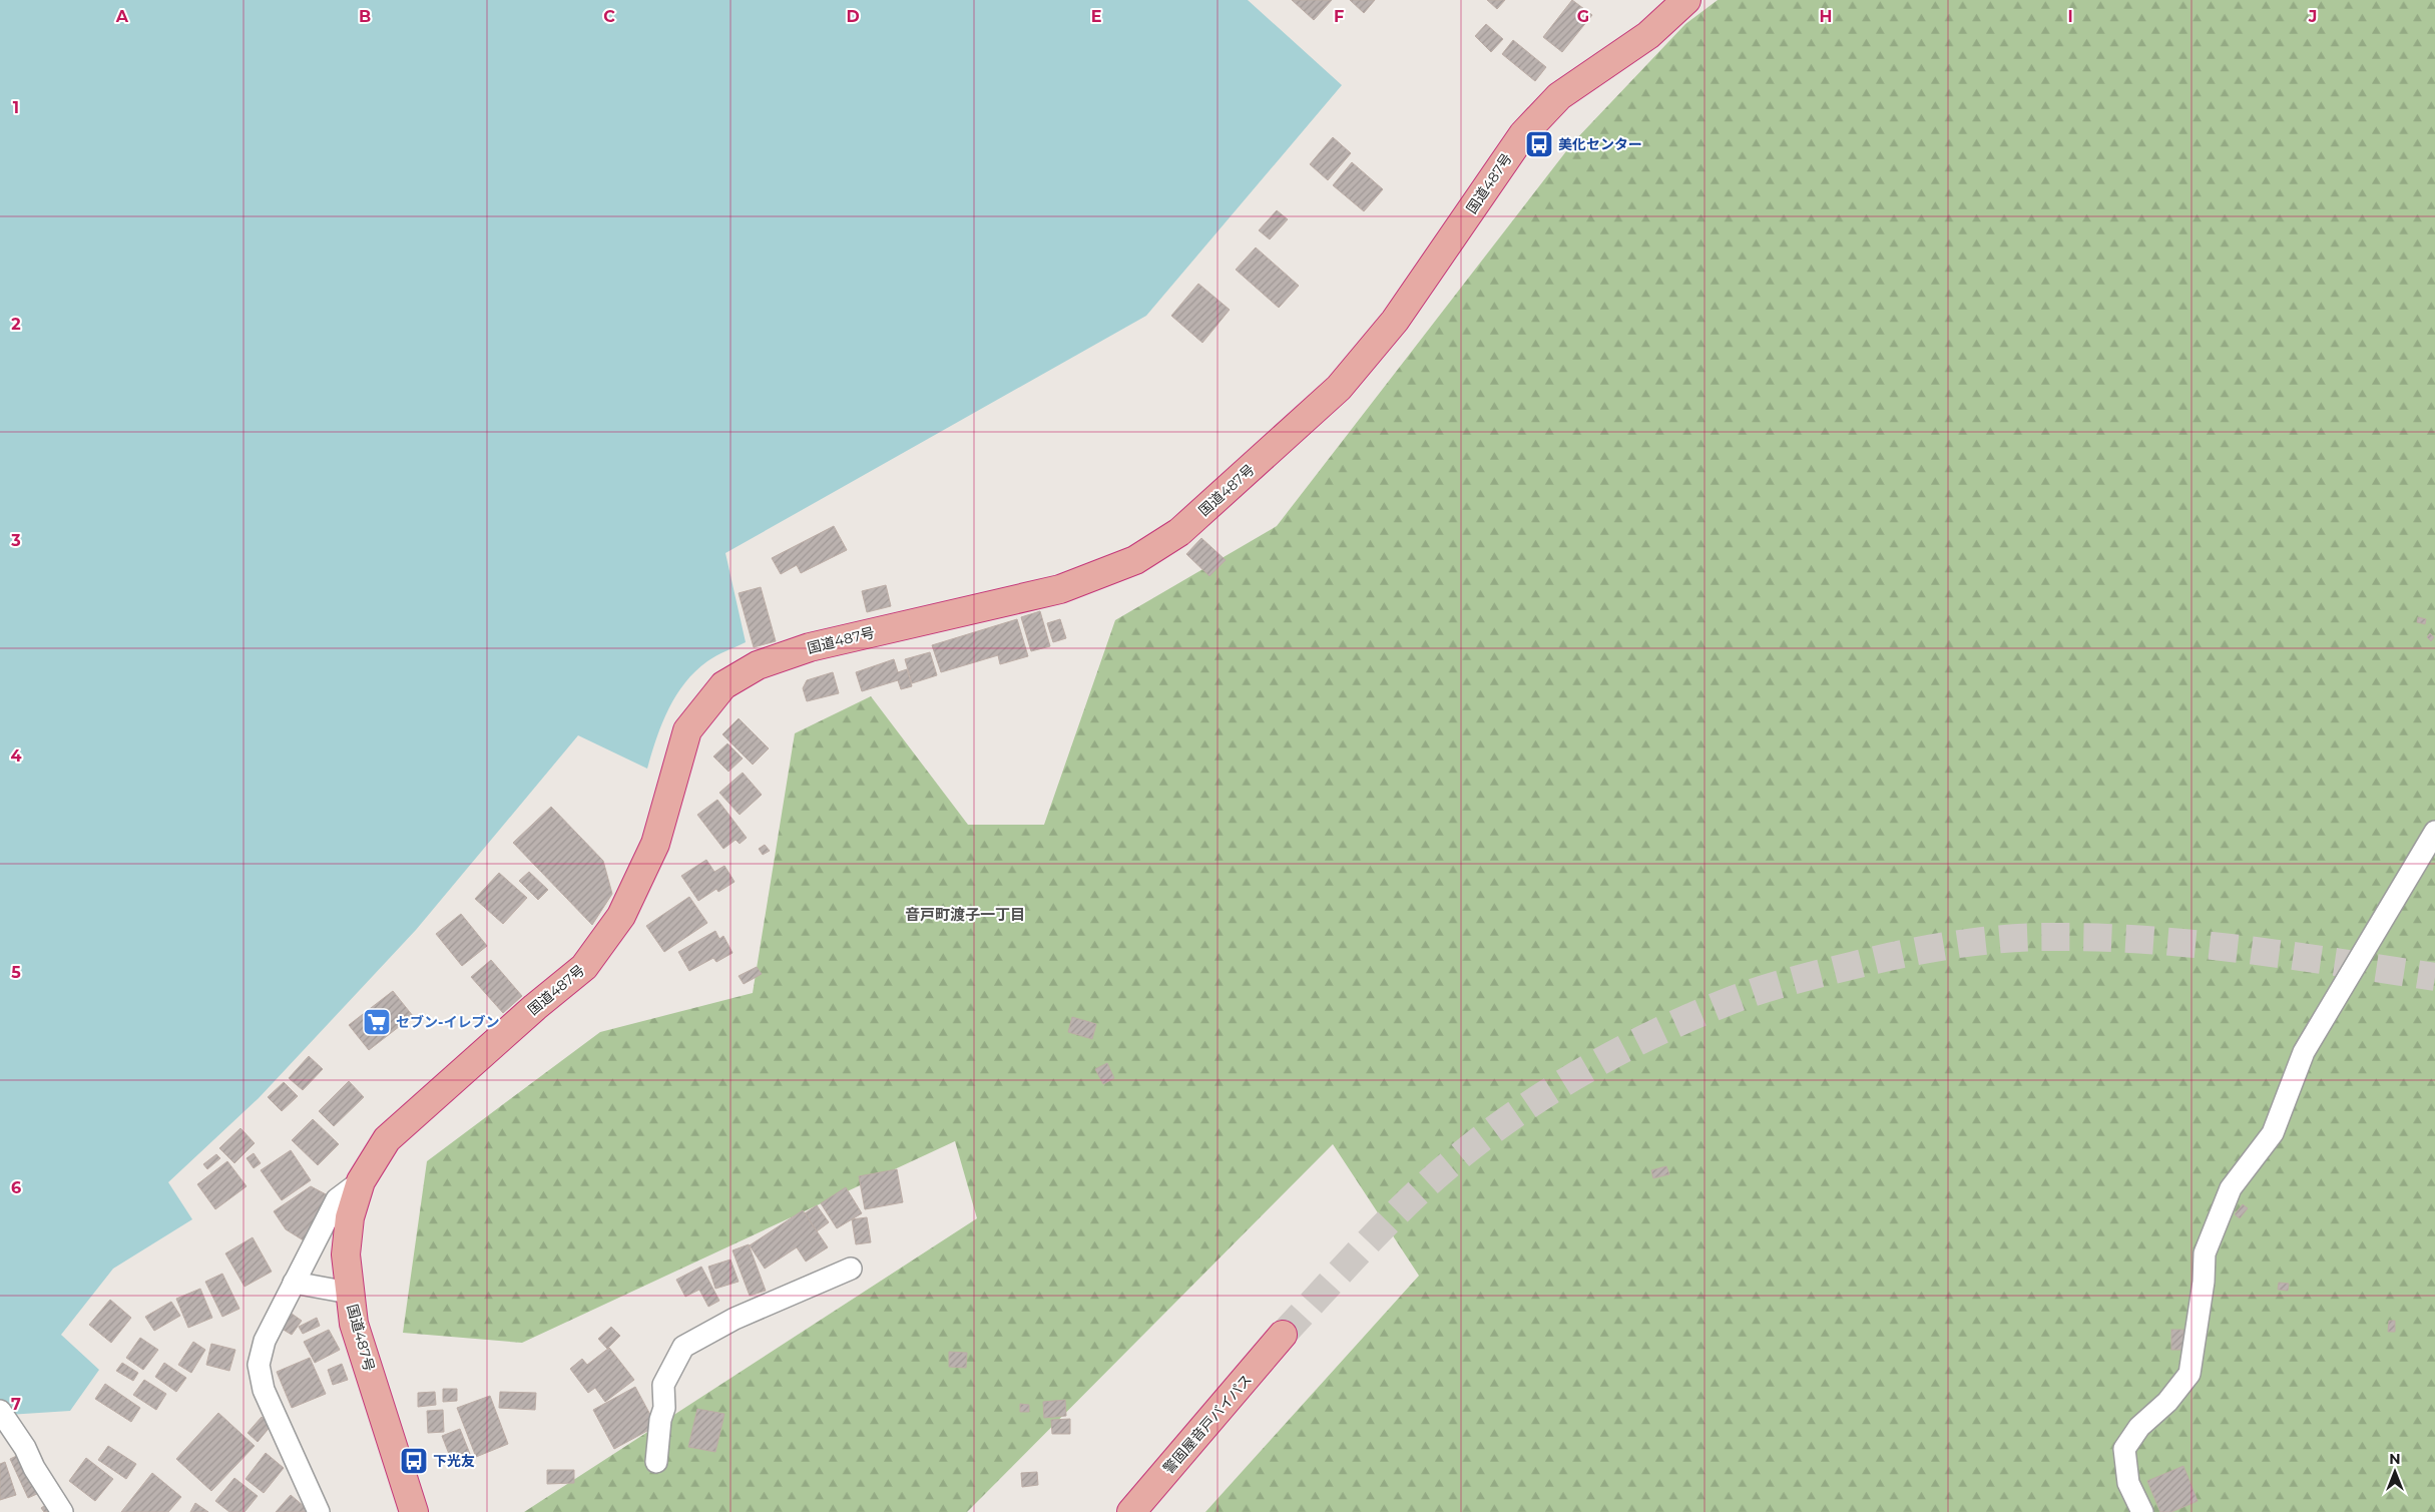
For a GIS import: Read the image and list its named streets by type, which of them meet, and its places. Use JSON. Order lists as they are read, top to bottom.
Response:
{
  "streets": {
    "highway": ["国道487号", "警固屋音戸バイパス"]
  },
  "districts": ["音戸町渡子一丁目"],
  "places": {
    "bus stop": ["美化センター", "下光友"],
    "supermarket": ["セブン-イレブン"]
  },
  "north": "top",
  "grid": {
    "columns": [
      "A",
      "B",
      "C",
      "D",
      "E",
      "F",
      "G",
      "H",
      "I",
      "J"
    ],
    "rows": [
      "1",
      "2",
      "3",
      "4",
      "5",
      "6",
      "7"
    ]
  }
}
